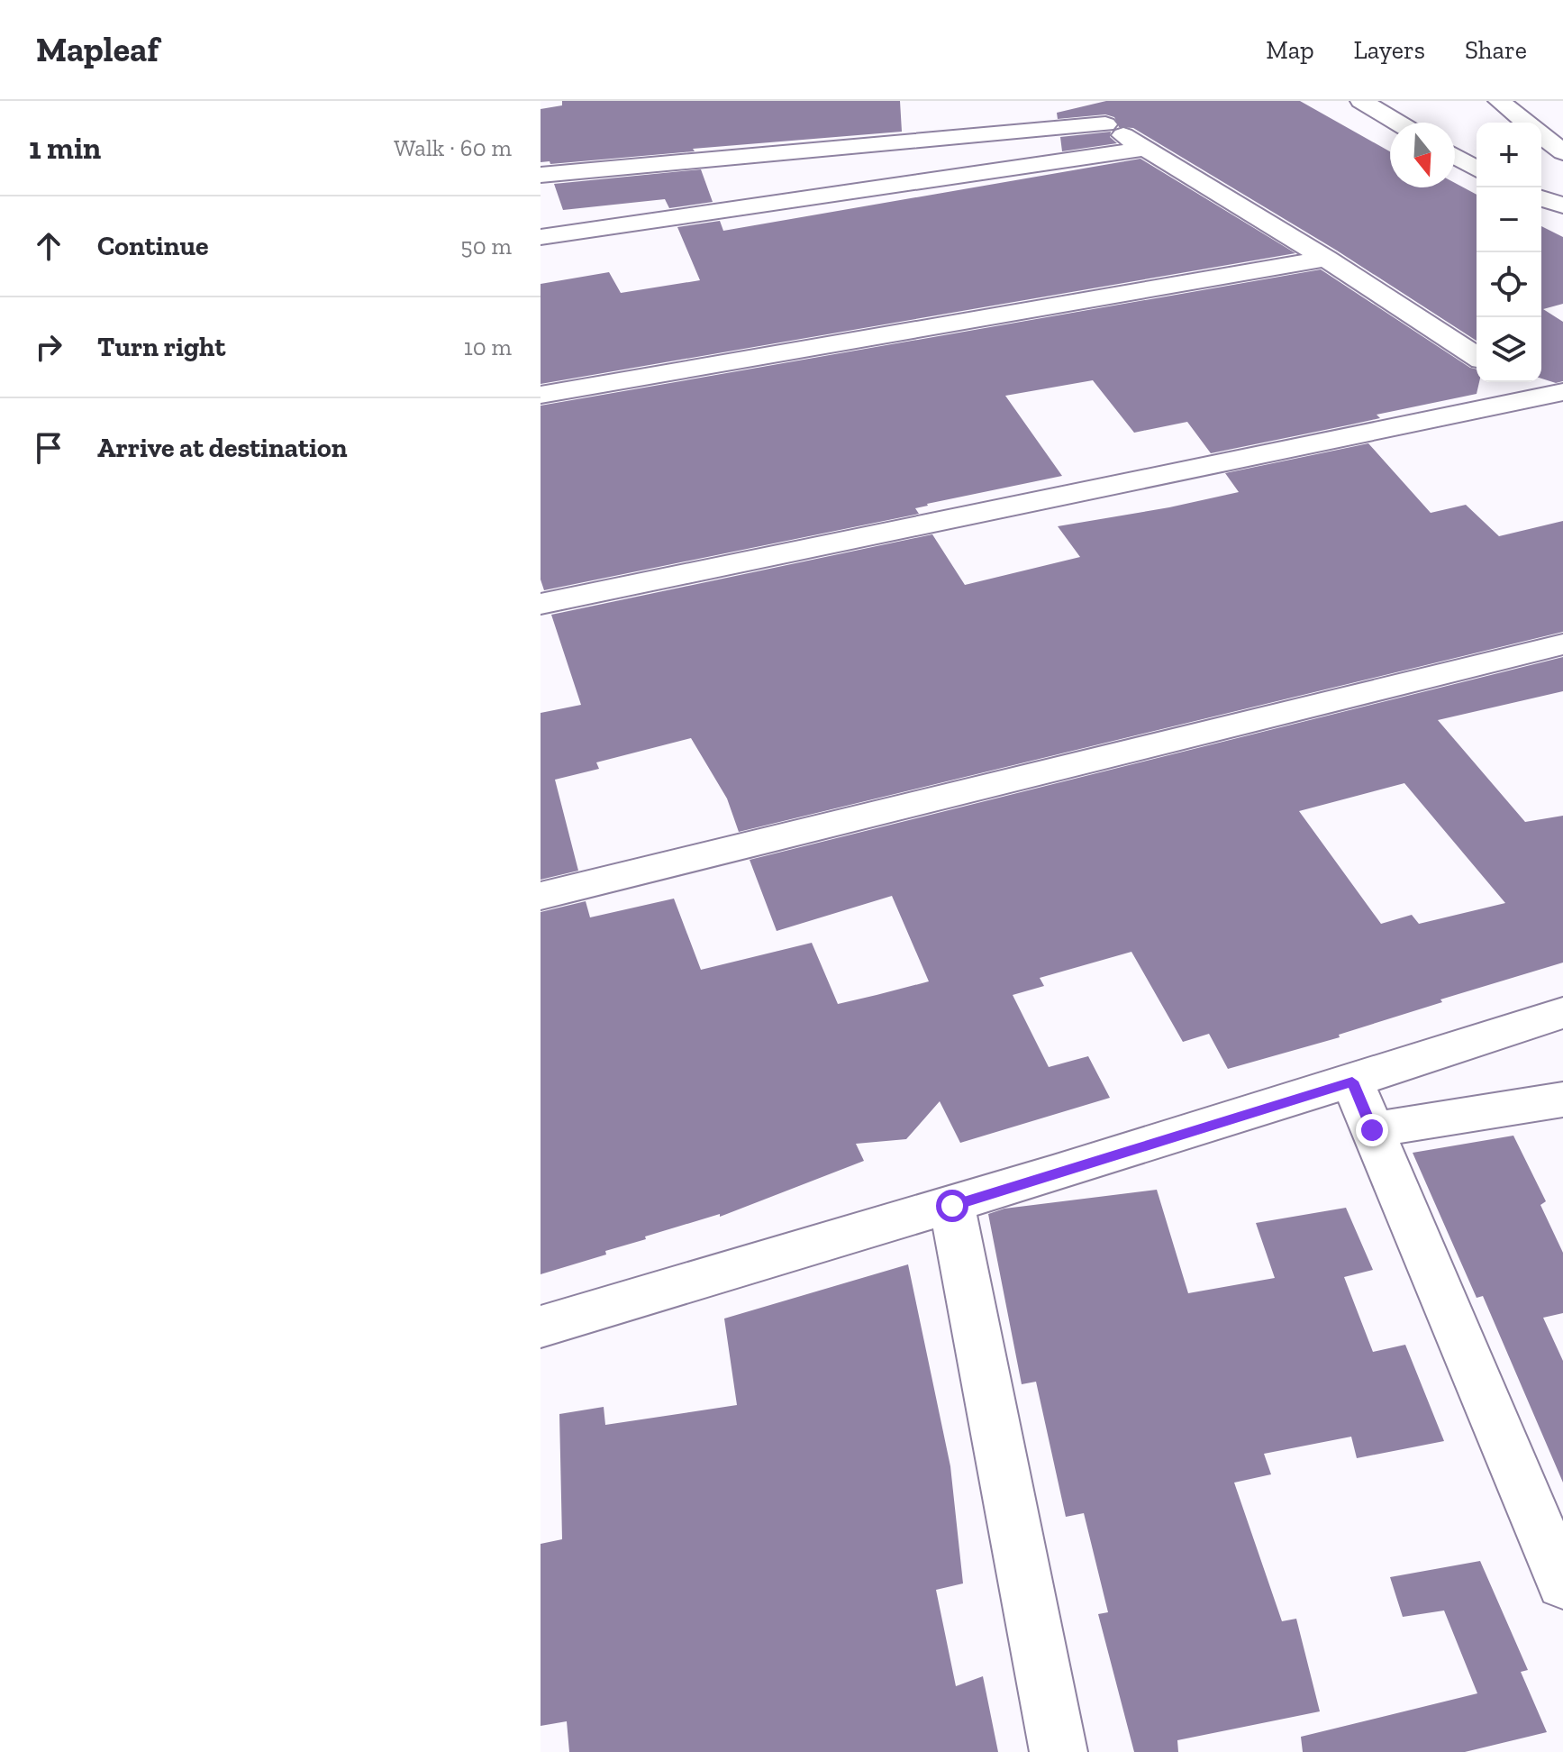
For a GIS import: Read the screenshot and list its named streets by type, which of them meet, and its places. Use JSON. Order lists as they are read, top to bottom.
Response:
{
  "north": "bottom",
  "page": {
    "header": "Mapleaf",
    "nav": ["Map", "Layers", "Share"],
    "heading": ["1 min", "Walk · 60 m"],
    "map_buttons": ["+", "−"],
    "list": [
      ["Continue", "50 m"],
      ["Turn right", "10 m"],
      "Arrive at destination"
    ]
  }
}
